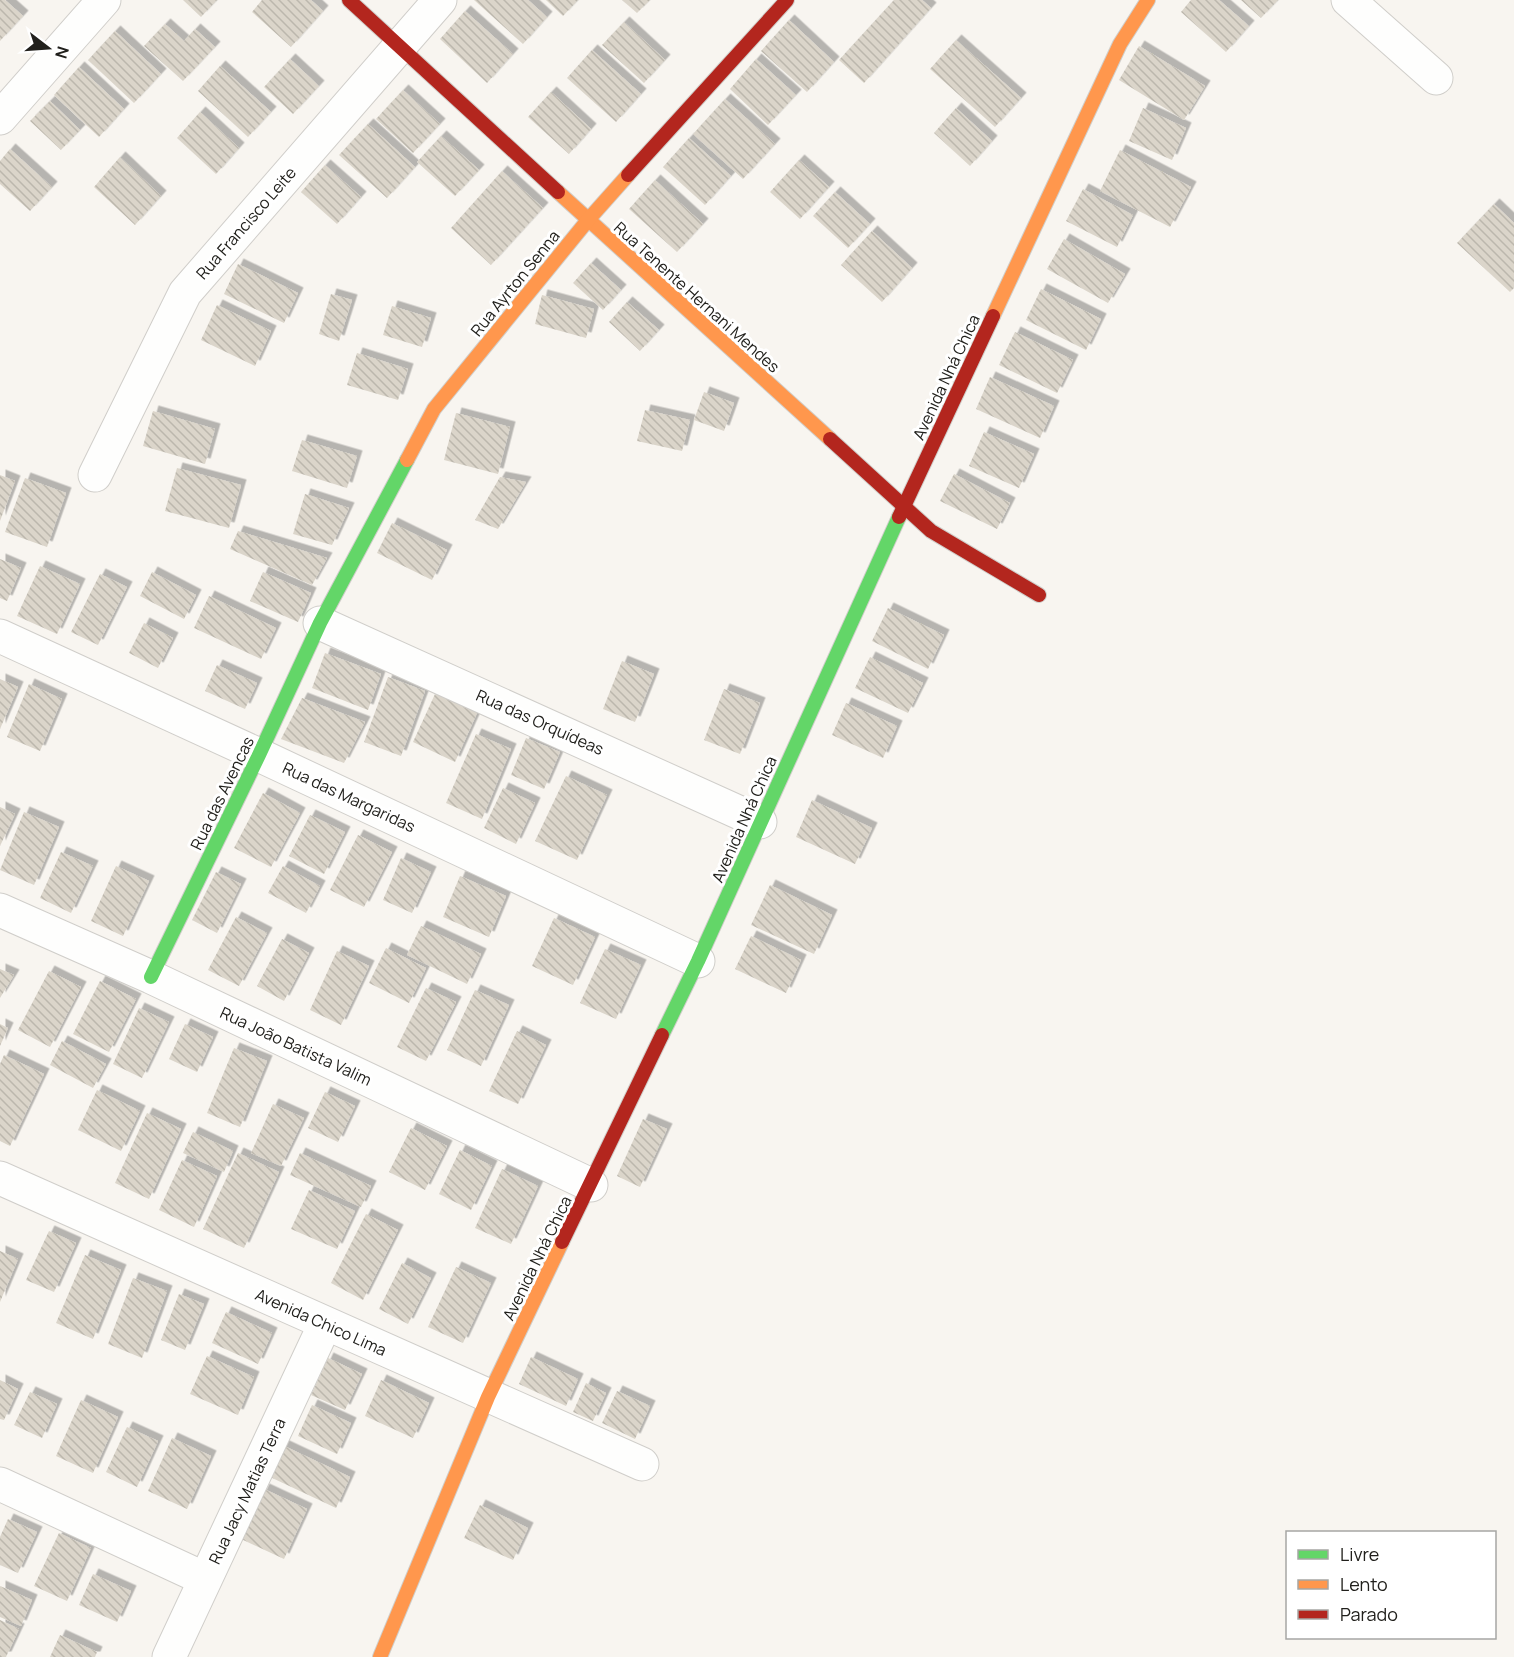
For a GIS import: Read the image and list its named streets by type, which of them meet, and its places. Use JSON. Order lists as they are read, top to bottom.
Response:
{
  "streets": {
    "street": [
      "Rua Francisco Leite",
      "Rua Ayrton Senna",
      "Rua Tenente Hernani Mendes",
      "Avenida Nhá Chica",
      "Rua das Orquídeas",
      "Rua das Avencas",
      "Rua das Margaridas",
      "Rua João Batista Valim",
      "Avenida Chico Lima",
      "Rua Jacy Matias Terra"
    ]
  },
  "crossings": [
    ["Rua Francisco Leite", "Rua Tenente Hernani Mendes"],
    ["Rua Ayrton Senna", "Rua Tenente Hernani Mendes"],
    ["Rua Ayrton Senna", "Rua das Orquídeas"],
    ["Rua Ayrton Senna", "Rua das Avencas"],
    ["Rua Tenente Hernani Mendes", "Avenida Nhá Chica"],
    ["Avenida Nhá Chica", "Rua das Orquídeas"],
    ["Avenida Nhá Chica", "Rua das Margaridas"],
    ["Avenida Nhá Chica", "Rua João Batista Valim"],
    ["Avenida Nhá Chica", "Avenida Chico Lima"],
    ["Rua das Orquídeas", "Rua das Avencas"],
    ["Rua das Avencas", "Rua das Margaridas"],
    ["Rua das Avencas", "Rua João Batista Valim"],
    ["Avenida Chico Lima", "Rua Jacy Matias Terra"]
  ],
  "legend": ["Livre", "Lento", "Parado"],
  "north": "right"
}
